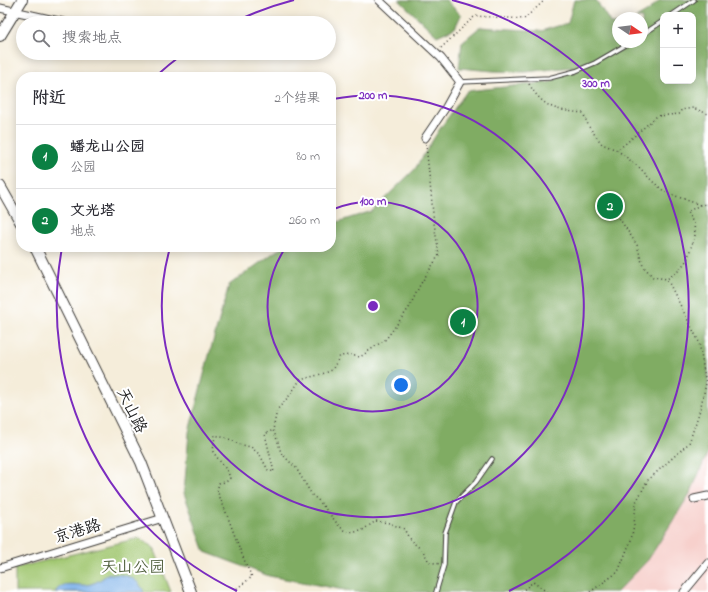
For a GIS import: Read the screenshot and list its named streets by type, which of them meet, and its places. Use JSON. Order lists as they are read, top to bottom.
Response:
{
  "streets": {
    "street": ["天山路", "京港路"]
  },
  "crossings": [
    ["天山路", "京港路"]
  ],
  "parks": ["天山公园"],
  "north": "right",
  "page": {
    "map_buttons": ["+", "−"],
    "search": "搜索地点",
    "heading": ["附近", "2个结果"],
    "list": [
      {
        "mark": "1",
        "name": "蟠龙山公园",
        "note": "公园",
        "value": "80 m"
      },
      {
        "mark": "2",
        "name": "文光塔",
        "note": "地点",
        "value": "260 m"
      }
    ],
    "pins": ["2", "1"]
  },
  "rings": ["300 m", "200 m", "100 m"]
}
